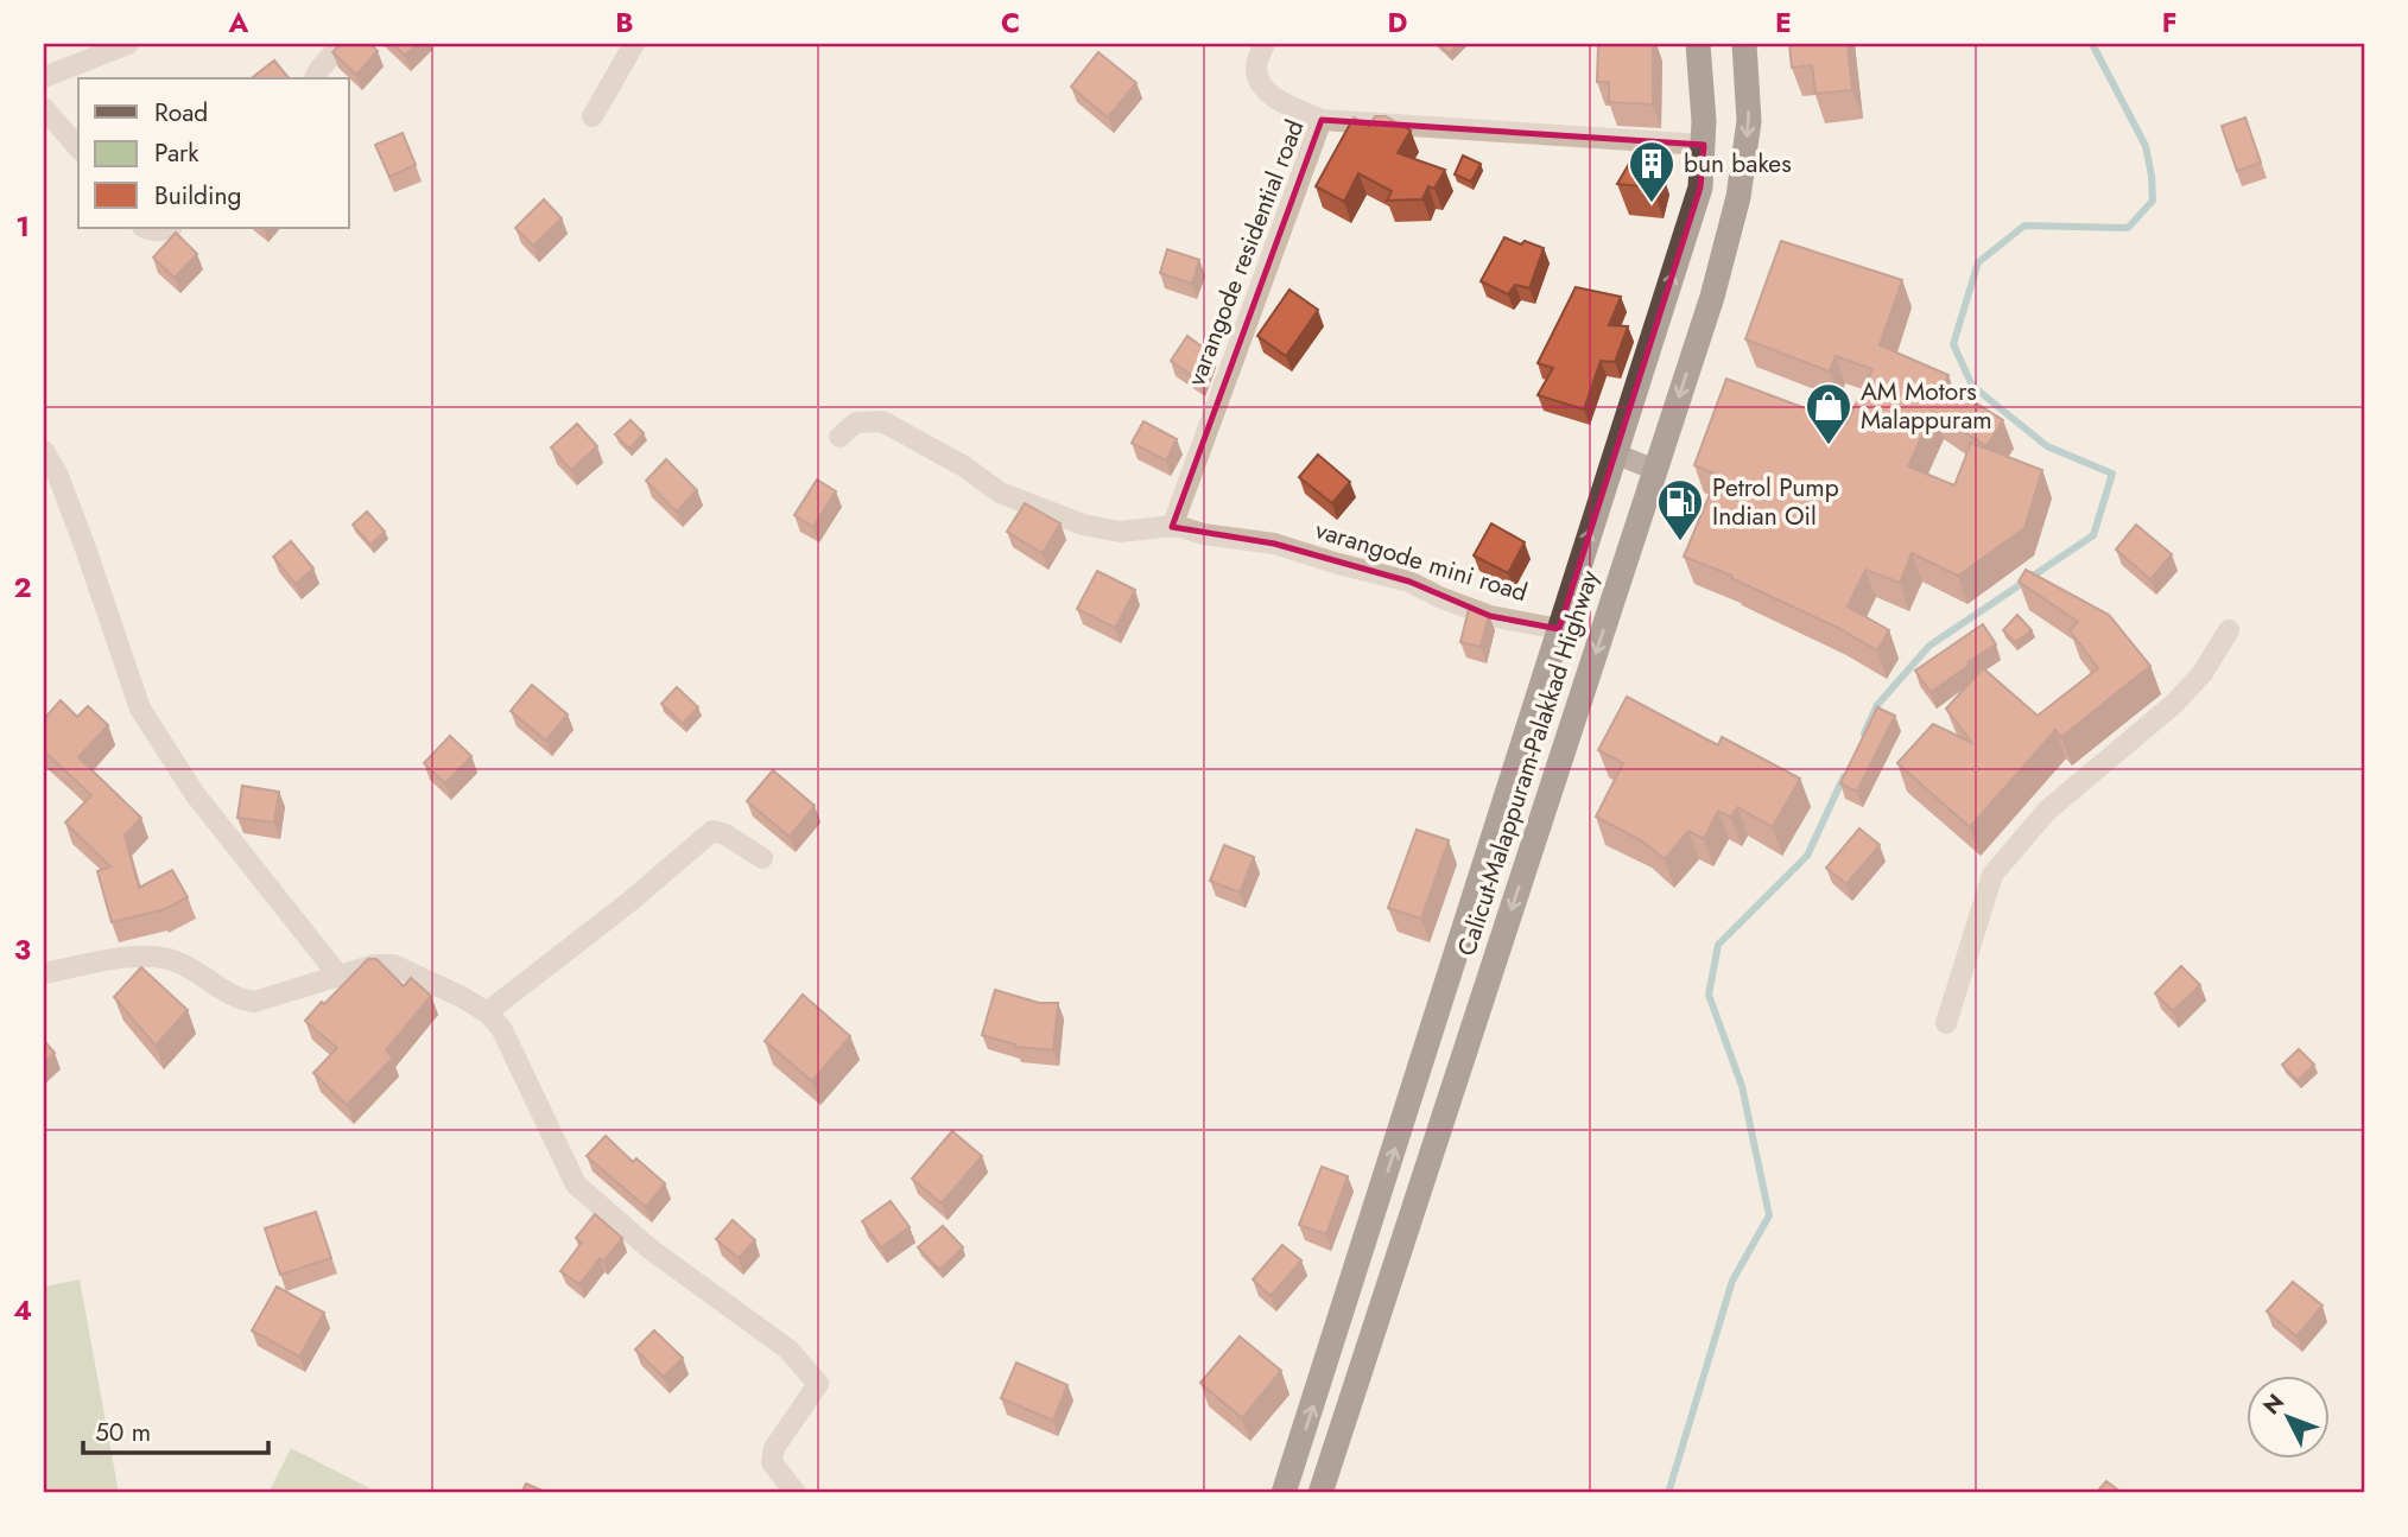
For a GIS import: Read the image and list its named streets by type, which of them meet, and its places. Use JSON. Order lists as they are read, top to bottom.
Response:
{
  "streets": {
    "highway": ["Calicut-Malappuram-Palakkad Highway"],
    "street": ["varangode residential road", "varangode mini road"]
  },
  "crossings": [
    ["varangode residential road", "varangode mini road"],
    ["varangode residential road", "Calicut-Malappuram-Palakkad Highway"],
    ["varangode mini road", "Calicut-Malappuram-Palakkad Highway"]
  ],
  "places": {
    "building": ["bun bakes"],
    "shop": ["AM Motors Malappuram"],
    "fuel station": ["Petrol Pump Indian Oil"]
  },
  "legend": ["Road", "Park", "Building"],
  "scale_bar": "50 m",
  "north": "top left",
  "grid": {
    "columns": [
      "A",
      "B",
      "C",
      "D",
      "E",
      "F"
    ],
    "rows": [
      "1",
      "2",
      "3",
      "4"
    ]
  }
}
